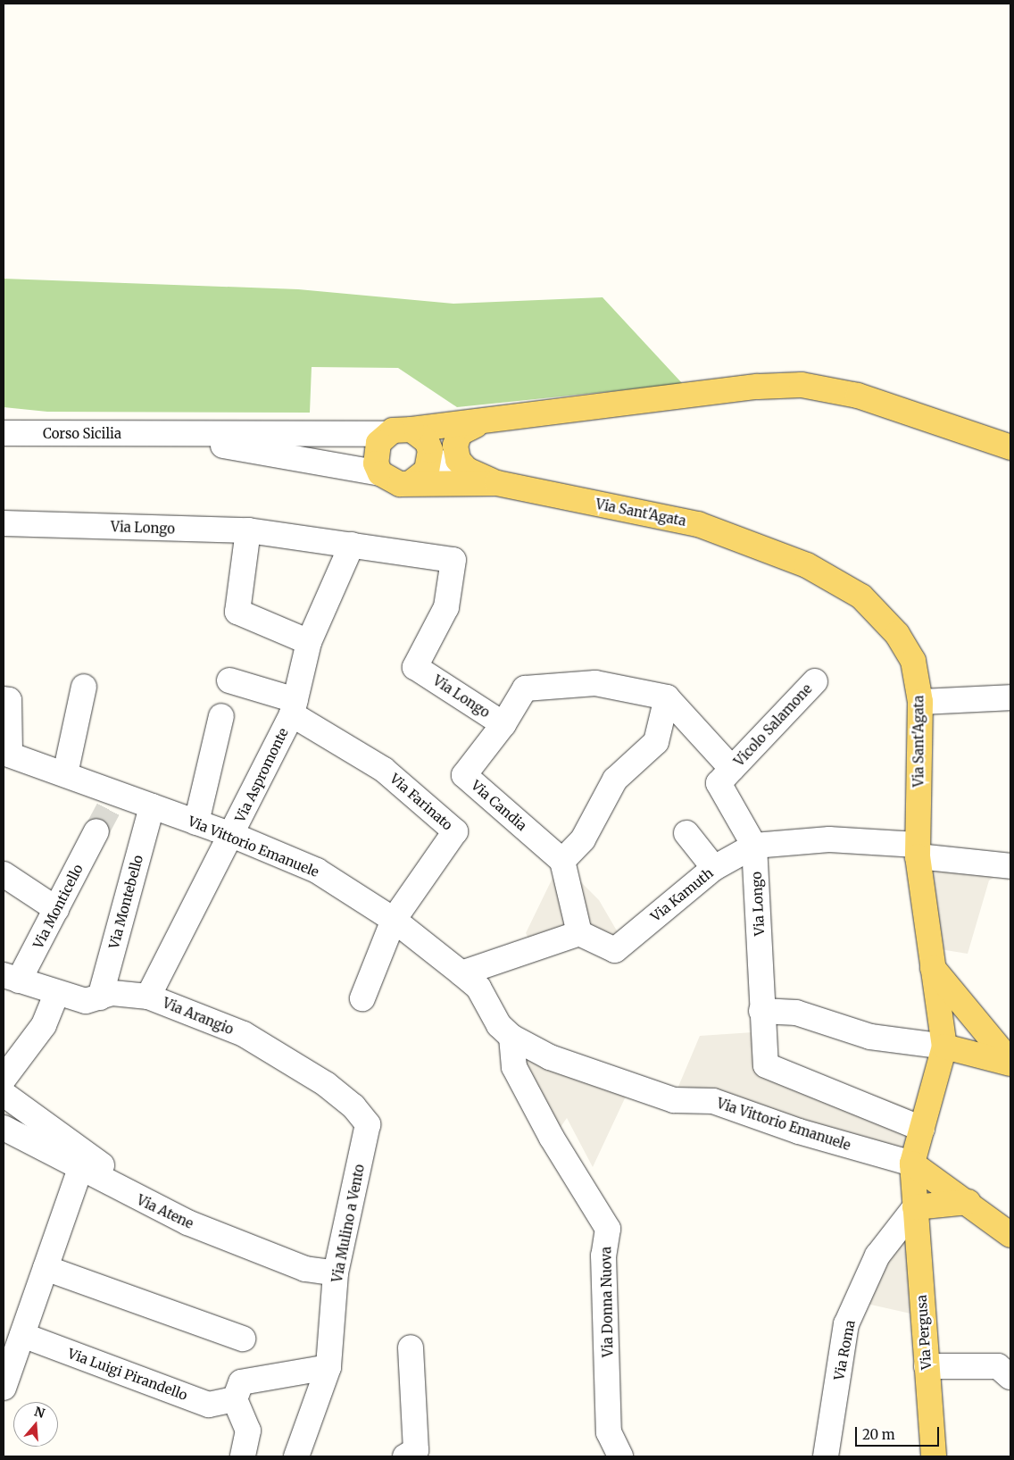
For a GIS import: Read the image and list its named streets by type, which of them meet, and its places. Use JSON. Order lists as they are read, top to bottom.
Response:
{
  "streets": {
    "main road": ["Via Sant'Agata", "Via Pergusa"],
    "street": [
      "Corso Sicilia",
      "Via Longo",
      "Vicolo Salamone",
      "Via Aspromonte",
      "Via Farinato",
      "Via Candia",
      "Via Vittorio Emanuele",
      "Via Kamuth",
      "Via Montebello",
      "Via Monticello",
      "Via Arangio",
      "Via Atene",
      "Via Mulino a Vento",
      "Via Donna Nuova",
      "Via Roma",
      "Via Luigi Pirandello"
    ]
  },
  "crossings": [
    ["Via Sant'Agata", "Via Kamuth"],
    ["Via Sant'Agata", "Via Pergusa"],
    ["Via Longo", "Vicolo Salamone"],
    ["Via Longo", "Via Aspromonte"],
    ["Via Longo", "Via Candia"],
    ["Via Longo", "Via Kamuth"],
    ["Via Longo", "Via Pergusa"],
    ["Via Aspromonte", "Via Farinato"],
    ["Via Aspromonte", "Via Vittorio Emanuele"],
    ["Via Aspromonte", "Via Arangio"],
    ["Via Farinato", "Via Vittorio Emanuele"],
    ["Via Vittorio Emanuele", "Via Montebello"],
    ["Via Vittorio Emanuele", "Via Donna Nuova"],
    ["Via Vittorio Emanuele", "Via Pergusa"],
    ["Via Montebello", "Via Arangio"],
    ["Via Monticello", "Via Arangio"],
    ["Via Arangio", "Via Mulino a Vento"],
    ["Via Atene", "Via Mulino a Vento"],
    ["Via Pergusa", "Via Roma"]
  ],
  "scale_bar": "20 m",
  "north": "top"
}
